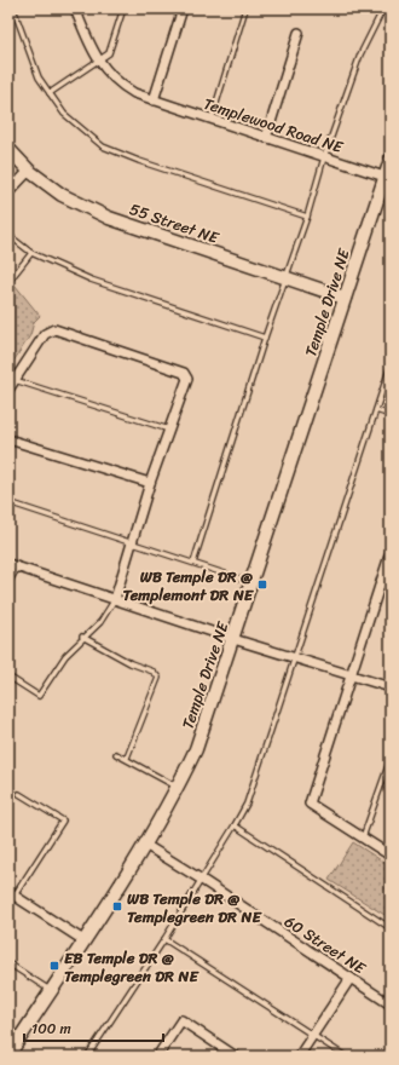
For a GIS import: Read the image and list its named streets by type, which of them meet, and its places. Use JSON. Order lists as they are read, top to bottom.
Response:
{
  "streets": {
    "street": [
      "Templewood Road NE",
      "55 Street NE",
      "Temple Drive NE",
      "60 Street NE"
    ]
  },
  "crossings": [
    ["Templewood Road NE", "Temple Drive NE"],
    ["55 Street NE", "Temple Drive NE"],
    ["Temple Drive NE", "60 Street NE"]
  ],
  "places": {
    "transit": ["WB Temple DR @ Templemont DR NE", "WB Temple DR @ Templegreen DR NE", "EB Temple DR @ Templegreen DR NE"]
  },
  "scale_bar": "100 m"
}
